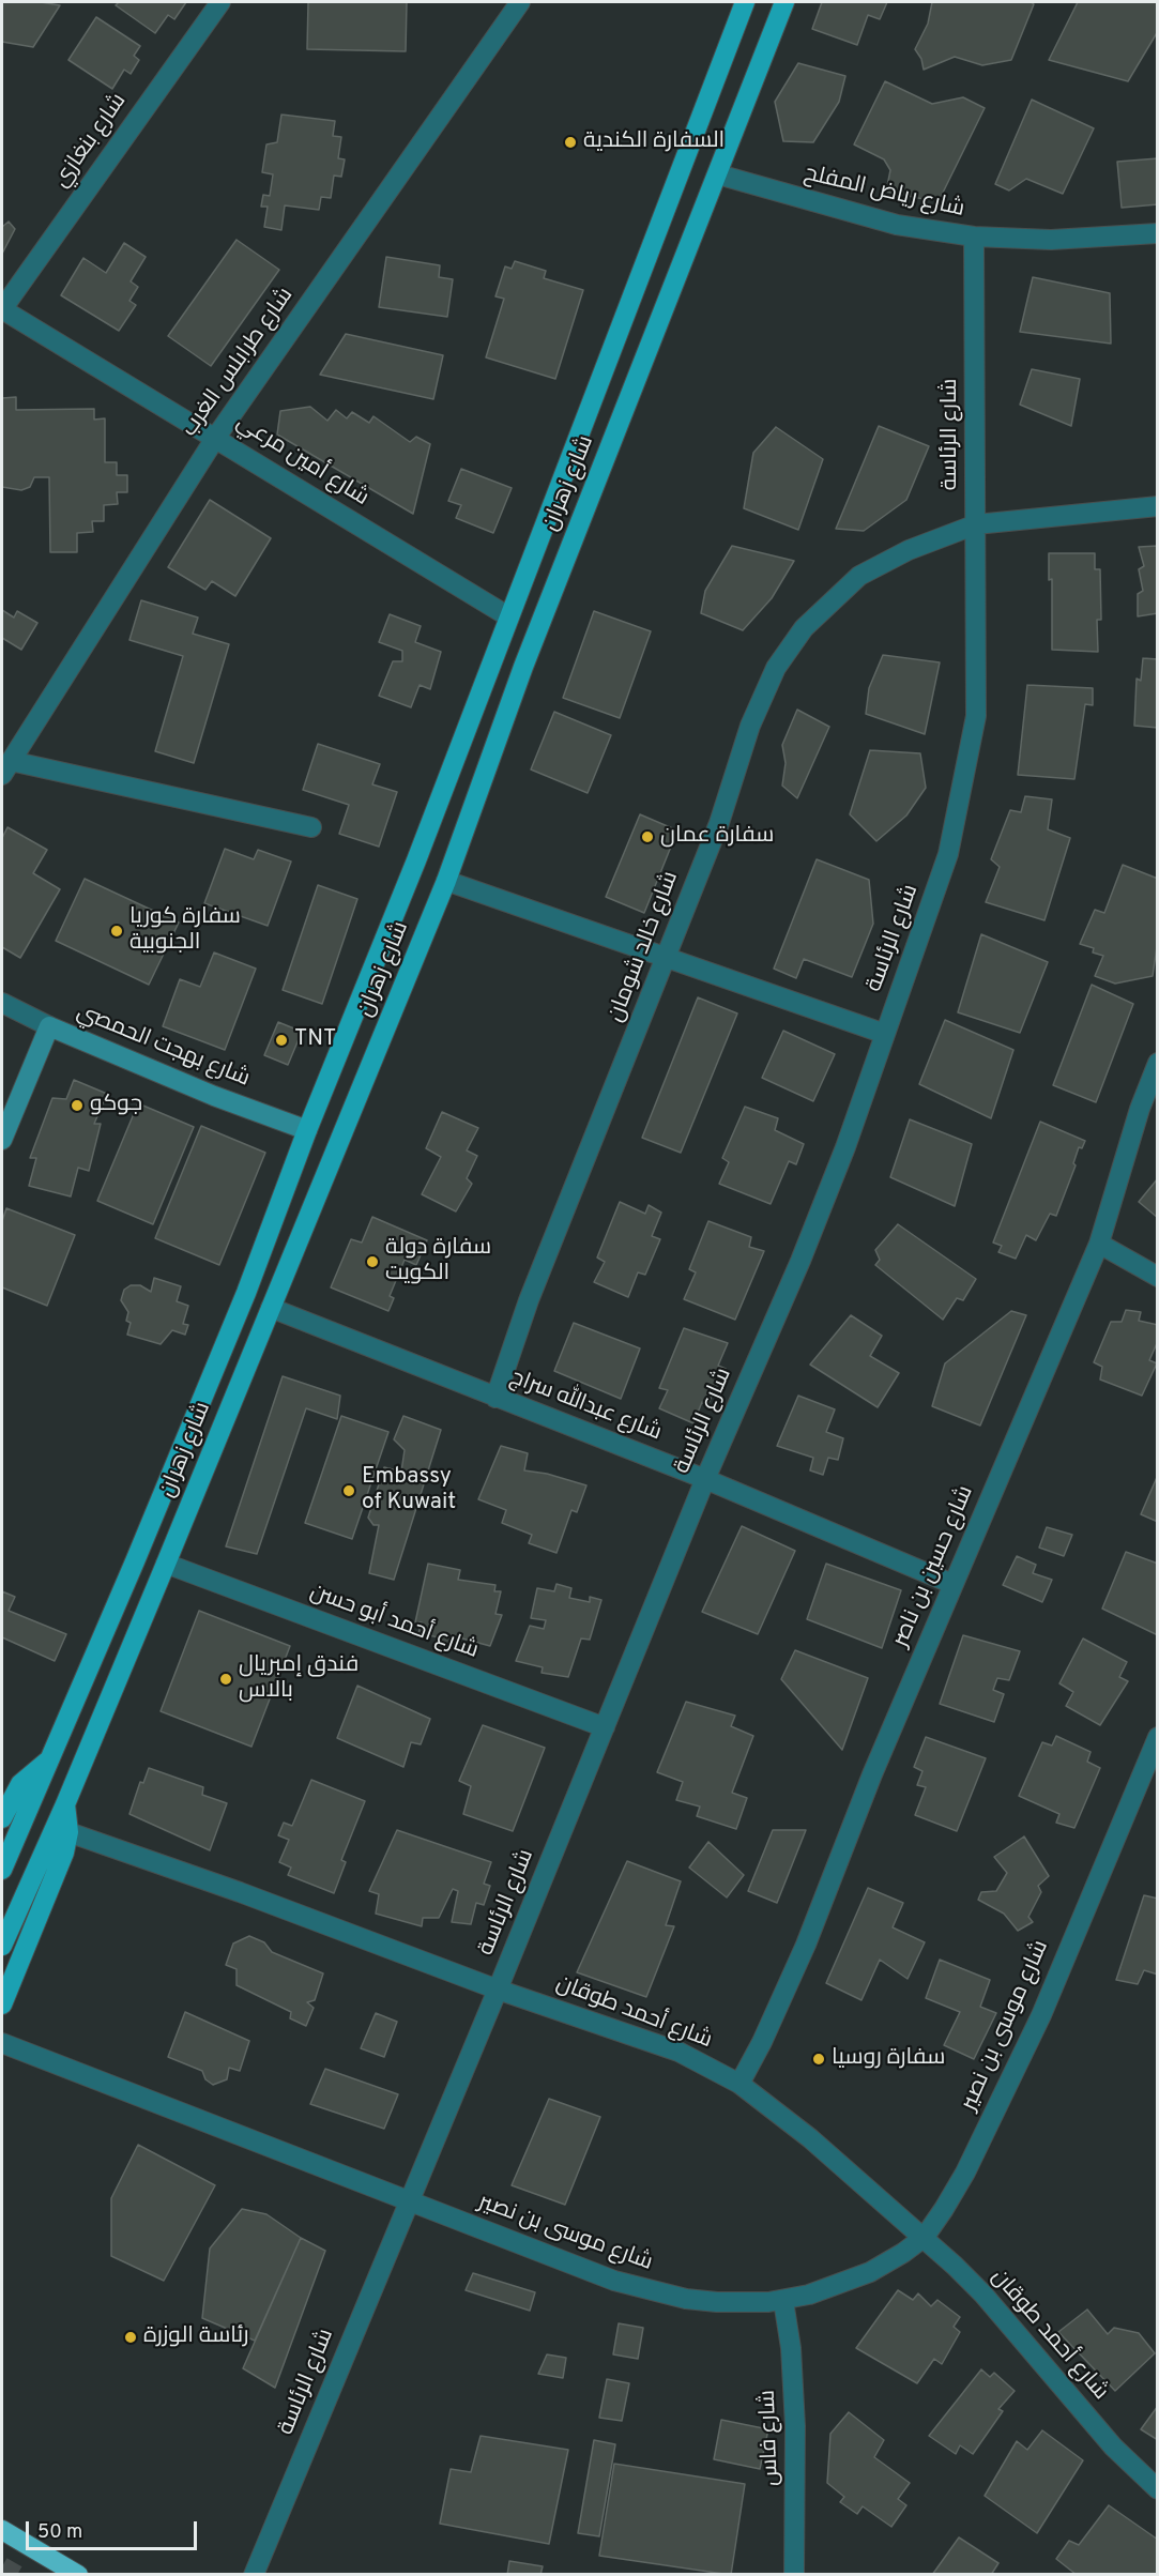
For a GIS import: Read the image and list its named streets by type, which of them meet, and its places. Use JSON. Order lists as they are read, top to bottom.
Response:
{
  "streets": {
    "main road": ["شارع زهران"],
    "street": [
      "شارع بنغازي",
      "شارع رياض المفلح",
      "شارع طرابلس الغرب",
      "شارع الرئاسة",
      "شارع أمين مرعي",
      "شارع خالد شومان",
      "شارع بهجت الحمصي",
      "شارع عبدالله سراج",
      "شارع حسين بن ناصر",
      "شارع أحمد أبو حسن",
      "شارع أحمد طوقان",
      "شارع موسى بن نصير",
      "شارع فاس"
    ]
  },
  "crossings": [
    ["شارع بنغازي", "شارع أمين مرعي"],
    ["شارع رياض المفلح", "شارع الرئاسة"],
    ["شارع رياض المفلح", "شارع زهران"],
    ["شارع طرابلس الغرب", "شارع أمين مرعي"],
    ["شارع الرئاسة", "شارع خالد شومان"],
    ["شارع الرئاسة", "شارع عبدالله سراج"],
    ["شارع الرئاسة", "شارع أحمد أبو حسن"],
    ["شارع الرئاسة", "شارع أحمد طوقان"],
    ["شارع الرئاسة", "شارع موسى بن نصير"],
    ["شارع أمين مرعي", "شارع زهران"],
    ["شارع زهران", "شارع بهجت الحمصي"],
    ["شارع زهران", "شارع عبدالله سراج"],
    ["شارع زهران", "شارع أحمد أبو حسن"],
    ["شارع خالد شومان", "شارع عبدالله سراج"],
    ["شارع عبدالله سراج", "شارع حسين بن ناصر"],
    ["شارع حسين بن ناصر", "شارع أحمد طوقان"],
    ["شارع أحمد طوقان", "شارع موسى بن نصير"],
    ["شارع موسى بن نصير", "شارع فاس"]
  ],
  "places": [
    "السفارة الكندية",
    "سفارة عمان",
    "سفارة كوريا الجنوبية",
    "TNT",
    "جوكو",
    "سفارة دولة الكويت",
    "Embassy of Kuwait",
    "فندق إمبريال بالاس",
    "سفارة روسيا",
    "رئاسة الوزرة"
  ],
  "scale_bar": "50 m"
}
